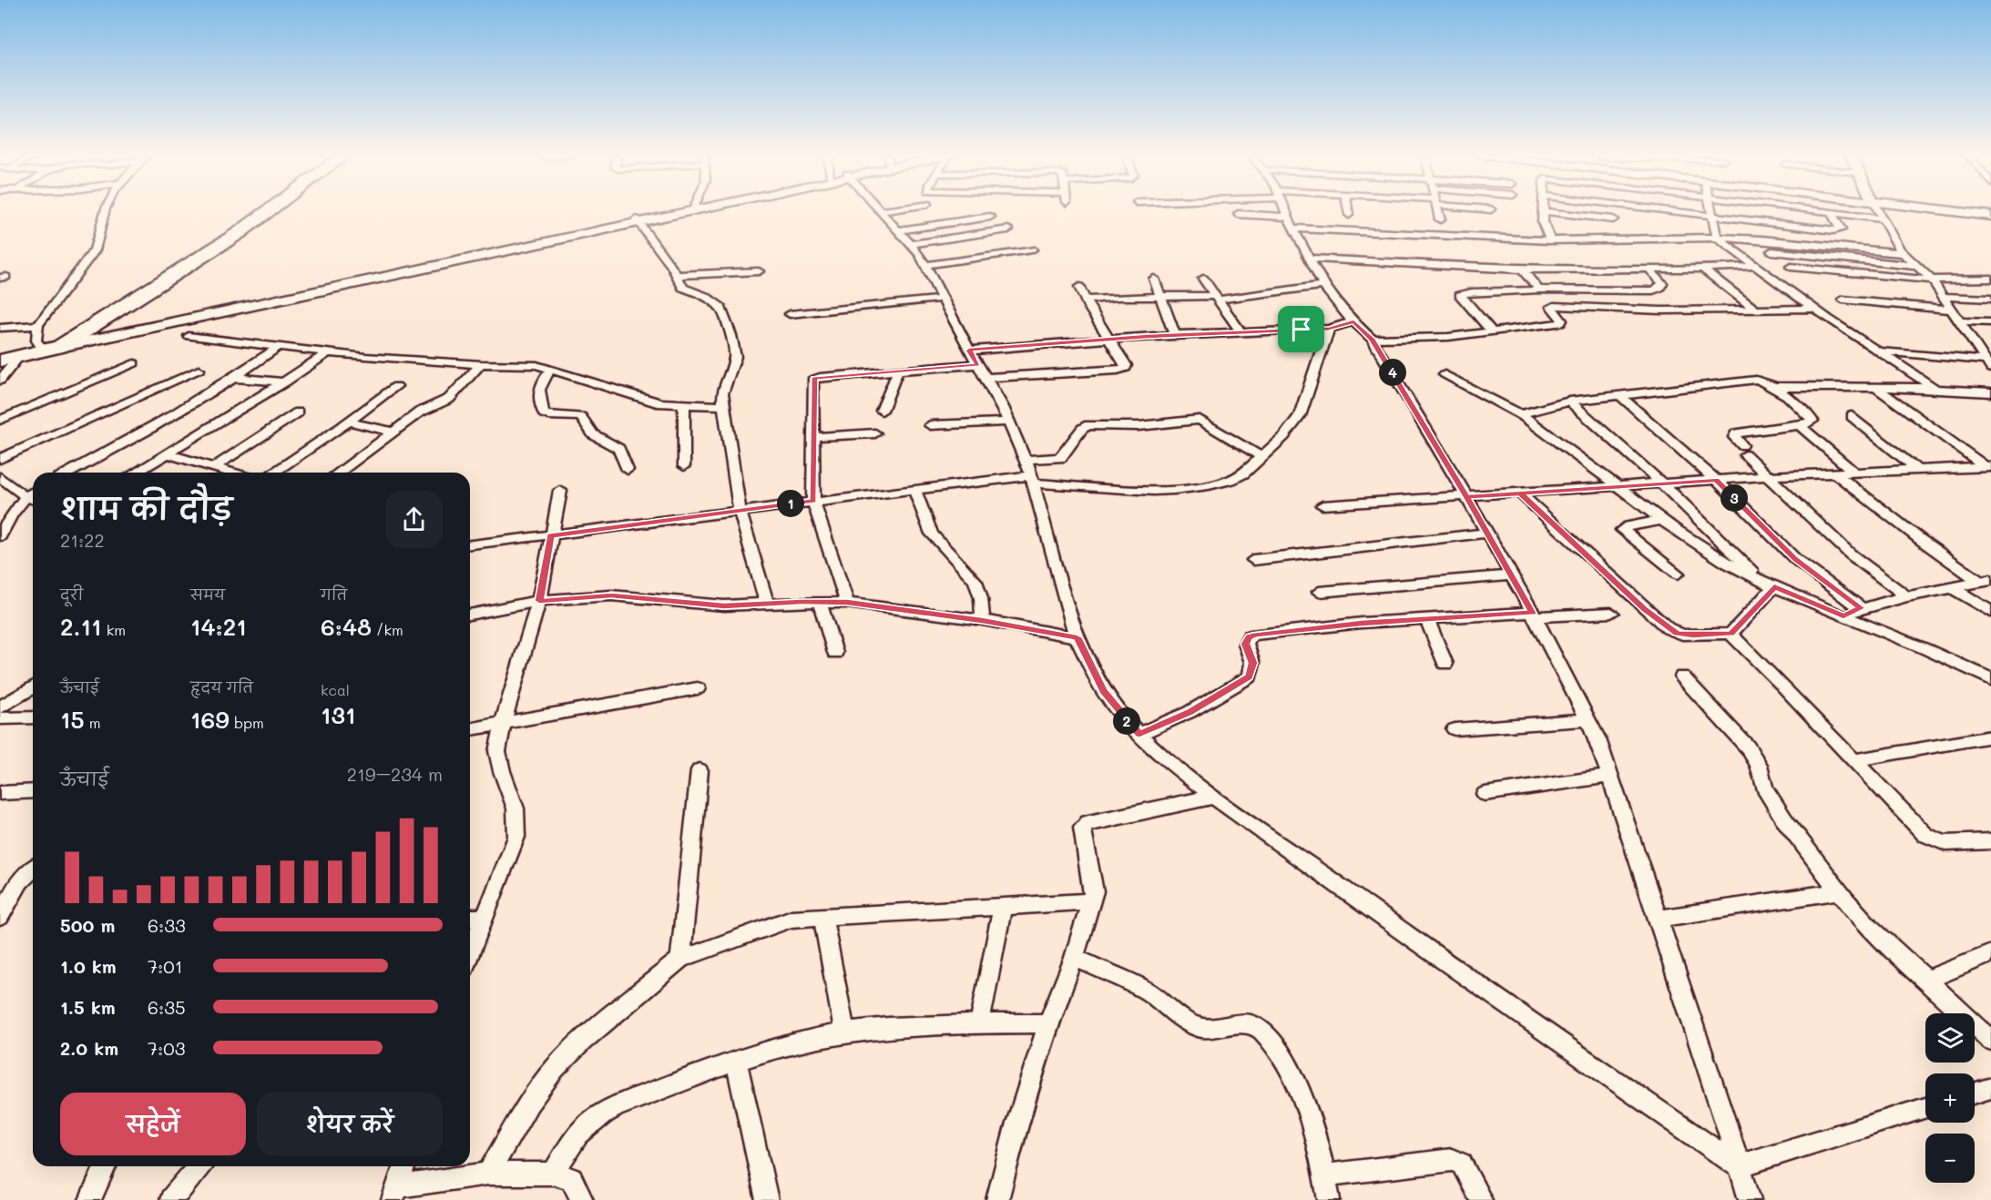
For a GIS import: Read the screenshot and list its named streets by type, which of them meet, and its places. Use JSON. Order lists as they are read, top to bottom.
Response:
{
  "page": {
    "pins": [
      "4",
      "3",
      "1",
      "2"
    ],
    "heading": ["शाम की दौड़", "21:22"],
    "stats": [
      ["दूरी", "2.11 km"],
      ["समय", "14:21"],
      ["गति", "6:48 /km"],
      ["ऊँचाई", "15 m"],
      ["हृदय गति", "169 bpm"],
      ["kcal", "131"]
    ],
    "chart": ["ऊँचाई", "219–234 m"],
    "list": [
      {
        "name": "500 m",
        "note": "6:33"
      },
      {
        "name": "1.0 km",
        "note": "7:01"
      },
      {
        "name": "1.5 km",
        "note": "6:35"
      },
      {
        "name": "2.0 km",
        "note": "7:03"
      }
    ],
    "map_buttons": ["+", "−"],
    "buttons": ["सहेजें", "शेयर करें"]
  }
}
